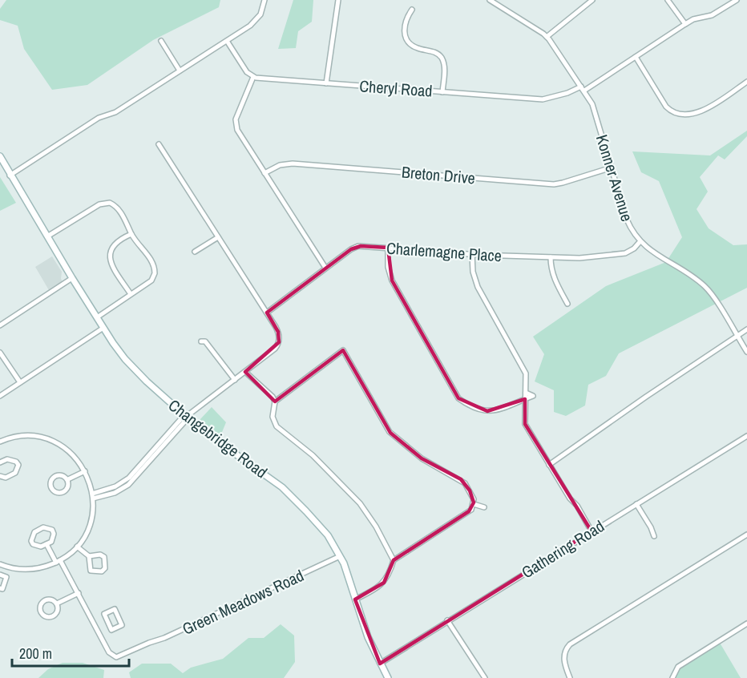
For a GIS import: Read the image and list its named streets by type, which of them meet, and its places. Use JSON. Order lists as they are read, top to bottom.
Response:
{
  "streets": {
    "main road": ["Changebridge Road"],
    "street": [
      "Cheryl Road",
      "Breton Drive",
      "Konner Avenue",
      "Charlemagne Place",
      "Gathering Road",
      "Green Meadows Road"
    ]
  },
  "crossings": [
    ["Cheryl Road", "Konner Avenue"],
    ["Breton Drive", "Konner Avenue"],
    ["Konner Avenue", "Charlemagne Place"],
    ["Changebridge Road", "Gathering Road"],
    ["Changebridge Road", "Green Meadows Road"]
  ],
  "scale_bar": "200 m"
}
